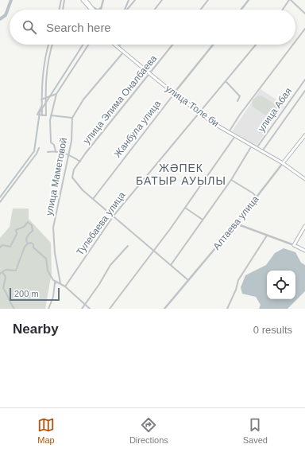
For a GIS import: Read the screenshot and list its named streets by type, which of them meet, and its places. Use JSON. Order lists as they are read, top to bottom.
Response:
{
  "streets": {
    "main road": ["улица Толе би", "Алтаева улица"],
    "street": [
      "улица Элима Оналбаева",
      "улица Абая",
      "Жанбула улица",
      "улица Маметовой",
      "Тулебаева улица"
    ]
  },
  "crossings": [
    ["улица Элима Оналбаева", "улица Толе би"],
    ["улица Элима Оналбаева", "Жанбула улица"],
    ["улица Толе би", "улица Абая"],
    ["улица Толе би", "Жанбула улица"],
    ["улица Толе би", "улица Маметовой"],
    ["улица Толе би", "Алтаева улица"],
    ["улица Толе би", "Тулебаева улица"]
  ],
  "districts": ["ЖӘПЕК БАТЫР АУЫЛЫ"],
  "scale_bar": "200 m",
  "page": {
    "search": "Search here",
    "scale": "200 m",
    "heading": ["Nearby", "0 results"],
    "nav": ["Map", "Directions", "Saved"]
  }
}
